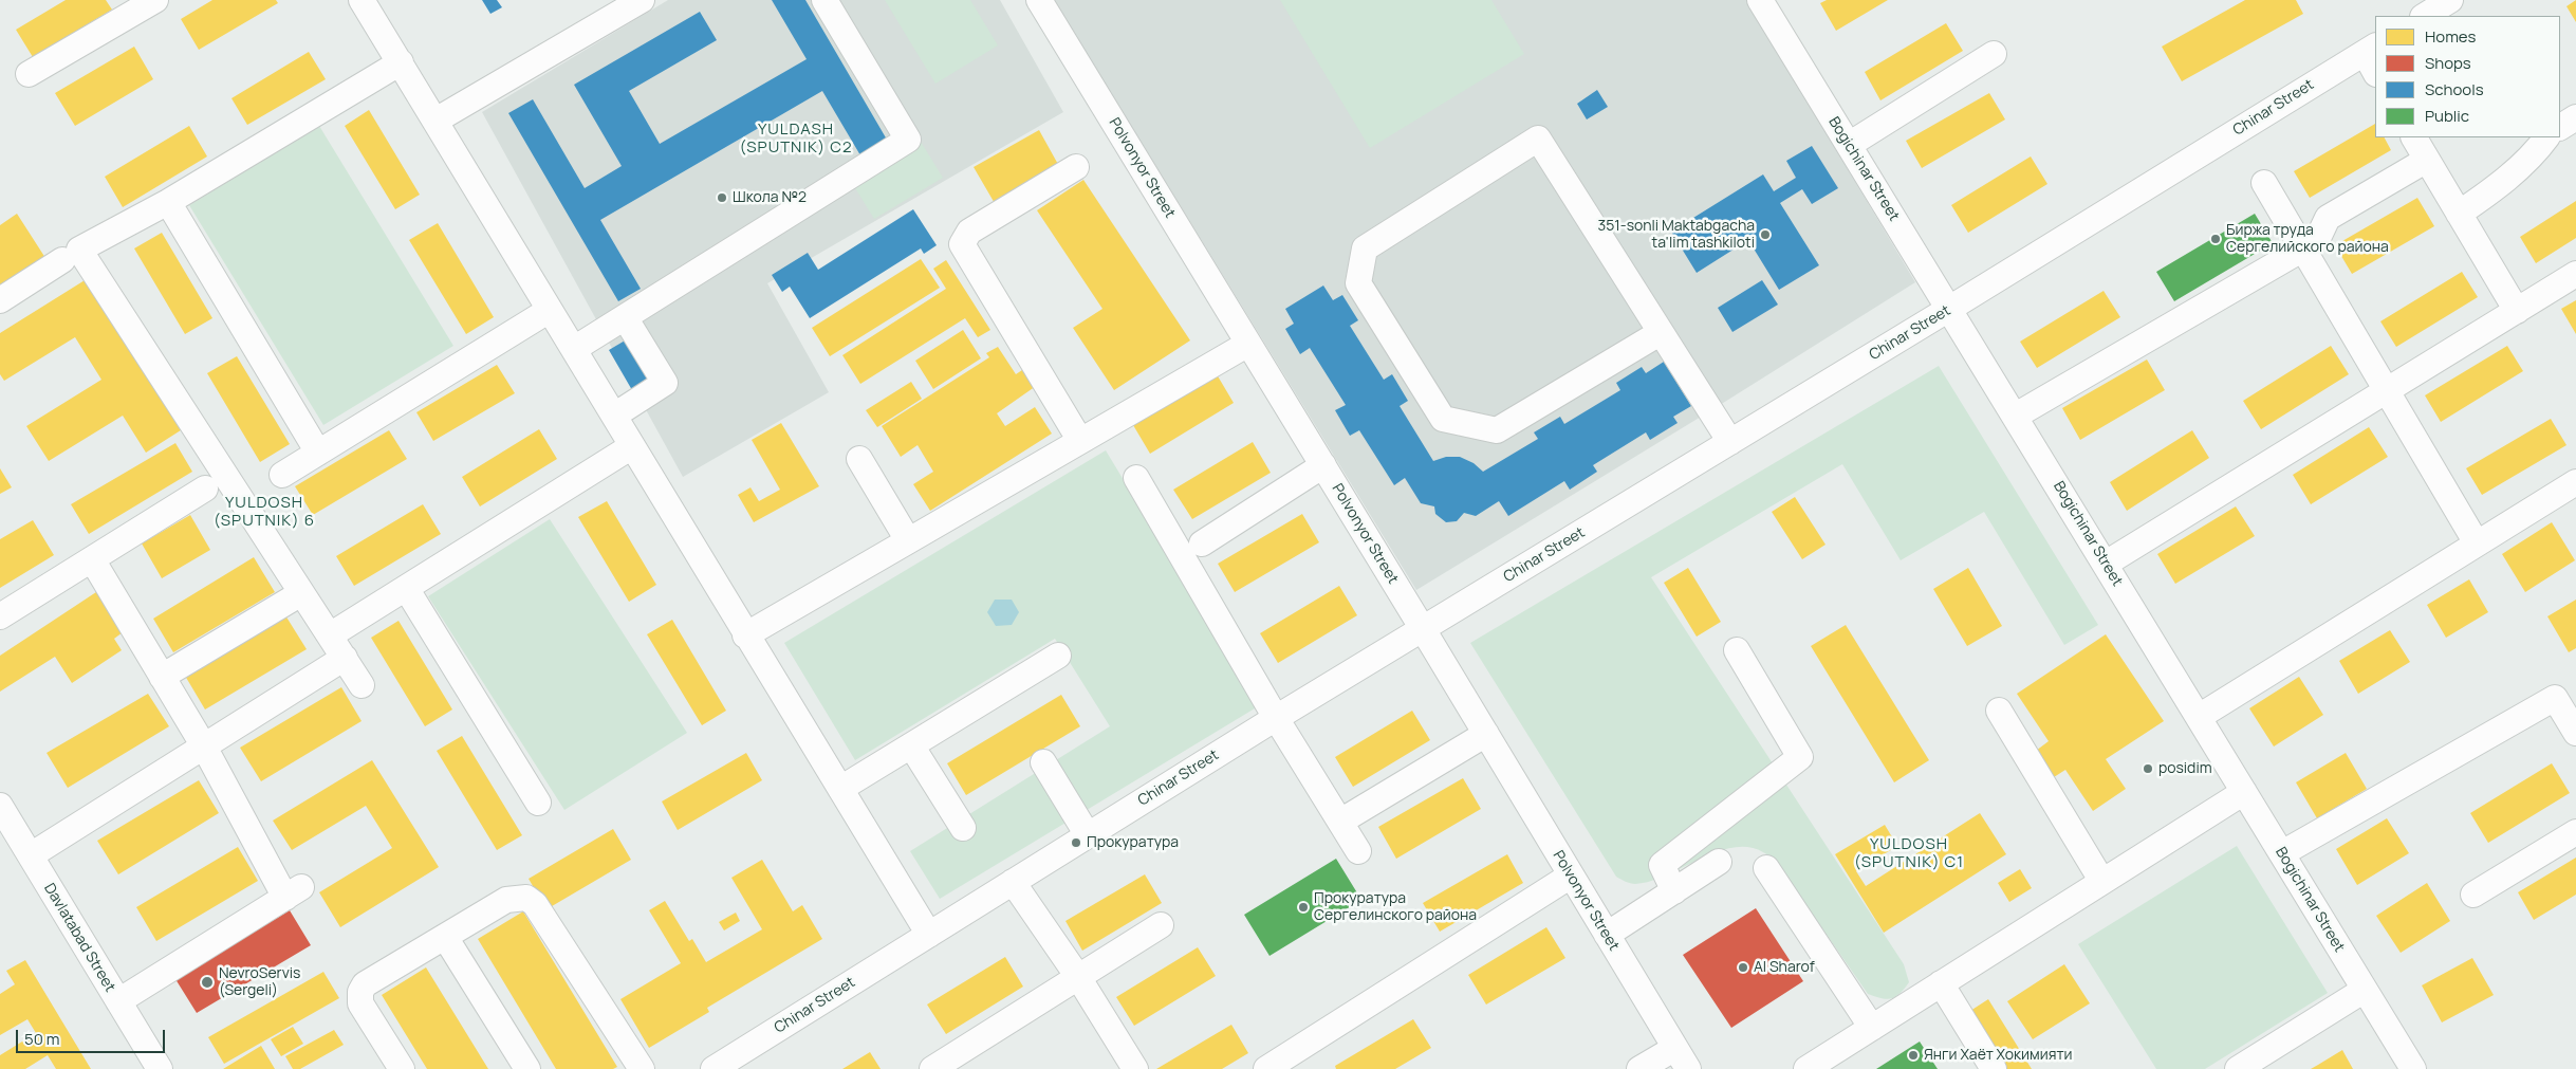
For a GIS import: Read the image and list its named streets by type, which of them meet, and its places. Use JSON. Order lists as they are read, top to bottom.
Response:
{
  "streets": {
    "street": [
      "Chinar Street",
      "Polvonyor Street",
      "Bogichinar Street",
      "Davlatabad Street"
    ]
  },
  "crossings": [
    ["Chinar Street", "Polvonyor Street"],
    ["Chinar Street", "Bogichinar Street"]
  ],
  "districts": ["YULDASH (SPUTNIK) C2", "YULDOSH (SPUTNIK) 6", "YULDOSH (SPUTNIK) C1"],
  "places": [
    "Школа №2",
    "351-sonli Maktabgacha ta'lim tashkiloti",
    "Биржа труда Сергелийского района",
    "posidim",
    "Прокуратура",
    "Прокуратура Сергелинского района",
    "Al Sharof",
    "NevroServis (Sergeli)",
    "Янги Хаёт Хокимияти"
  ],
  "legend": [
    "Homes",
    "Shops",
    "Schools",
    "Public"
  ],
  "scale_bar": "50 m"
}
